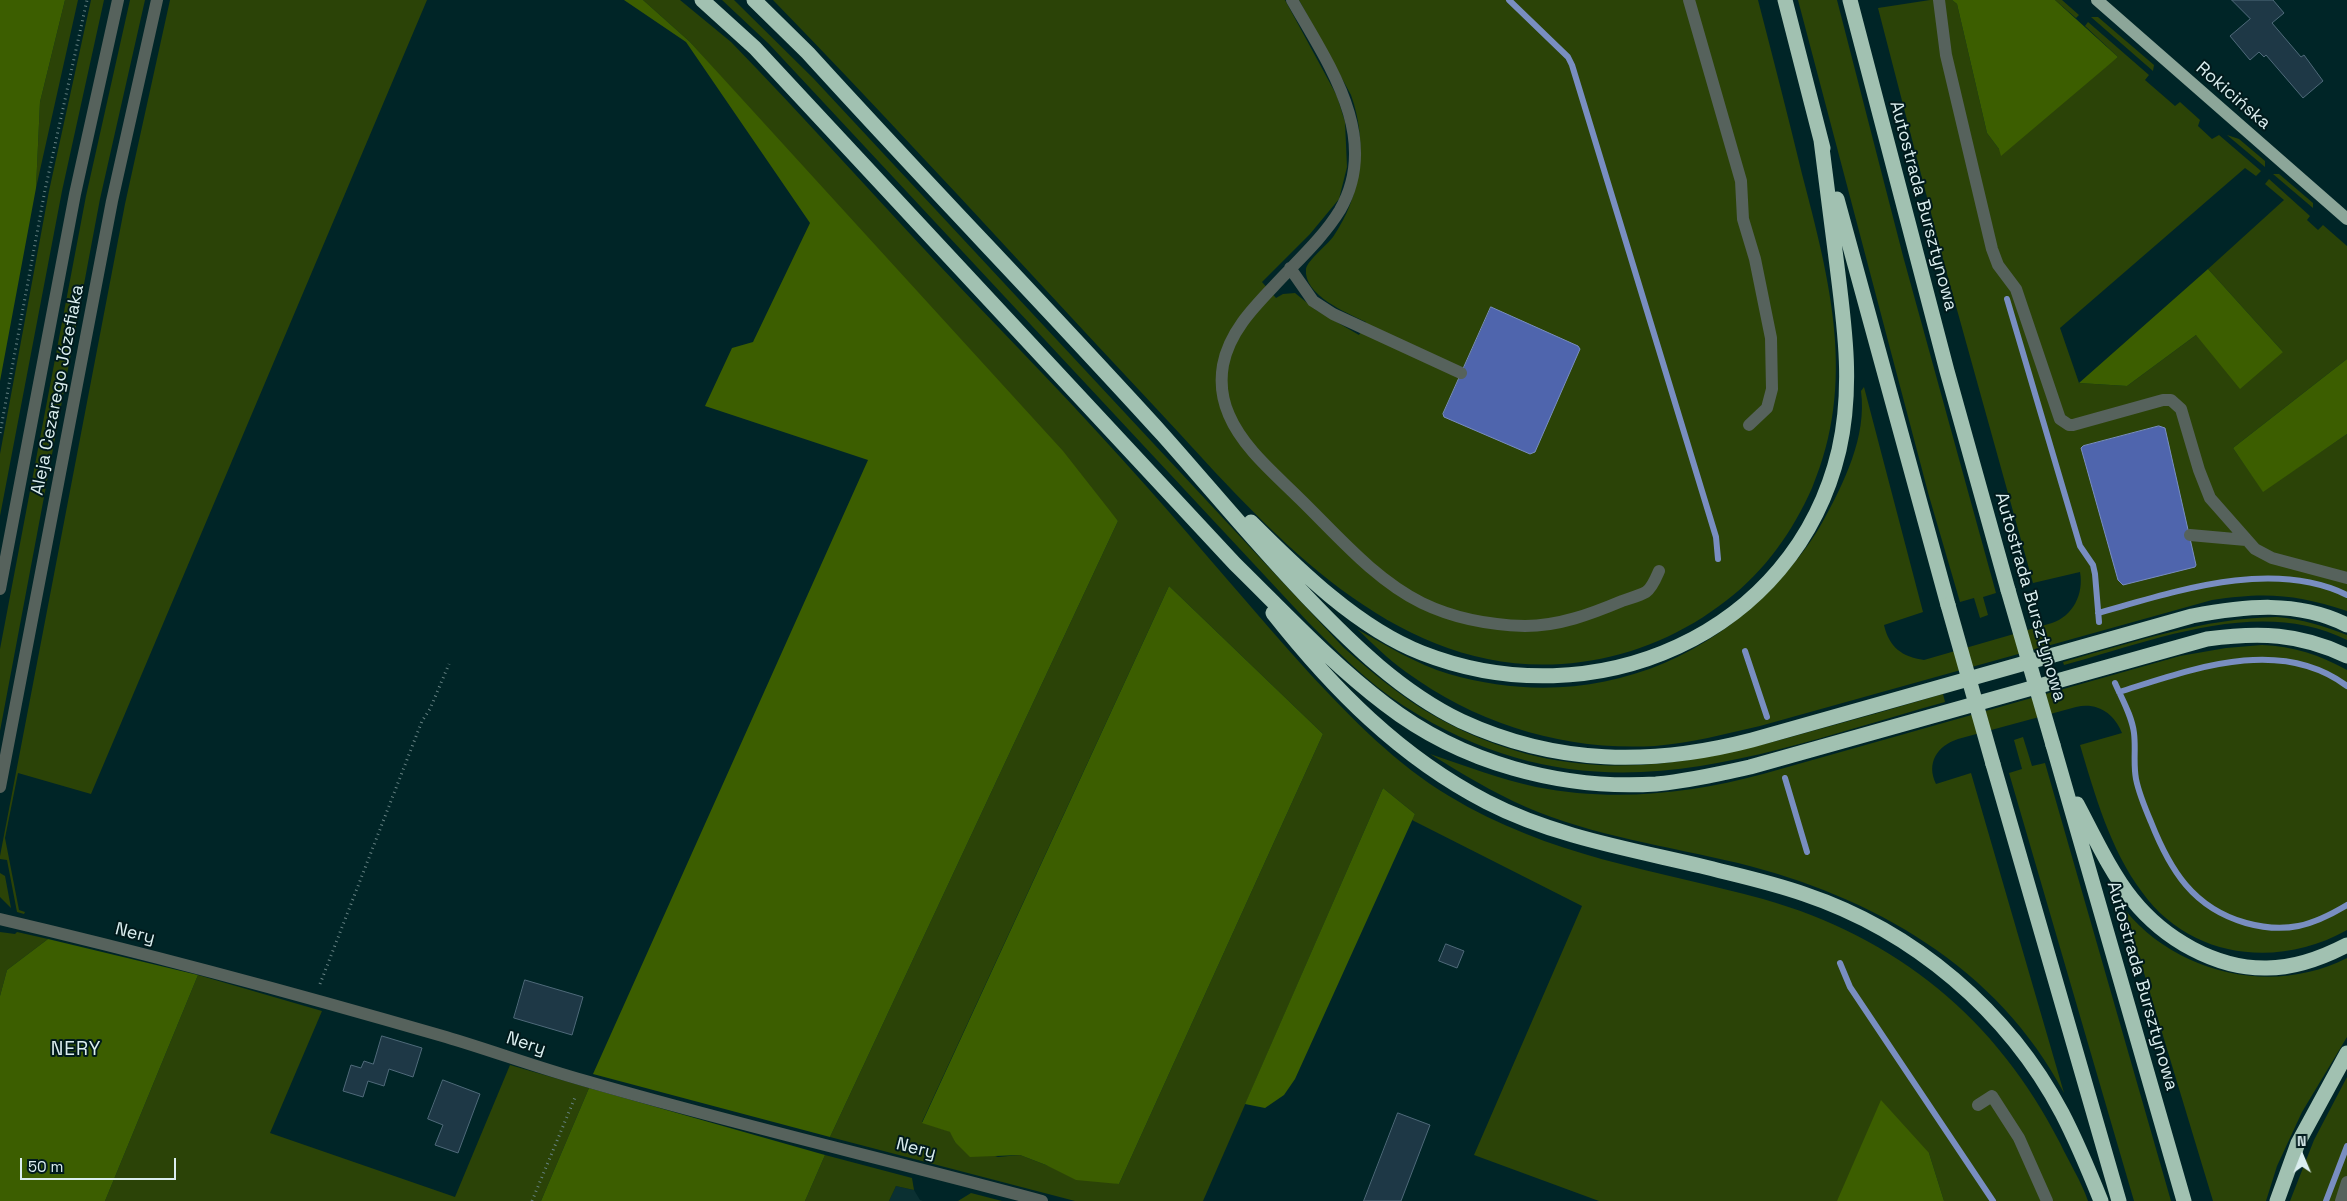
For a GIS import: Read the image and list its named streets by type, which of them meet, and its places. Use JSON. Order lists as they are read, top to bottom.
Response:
{
  "streets": {
    "highway": ["Autostrada Bursztynowa"],
    "main road": ["Rokicińska"],
    "street": ["Aleja Cezarego Józefiaka", "Nery"]
  },
  "districts": ["NERY"],
  "scale_bar": "50 m",
  "north": "top"
}
